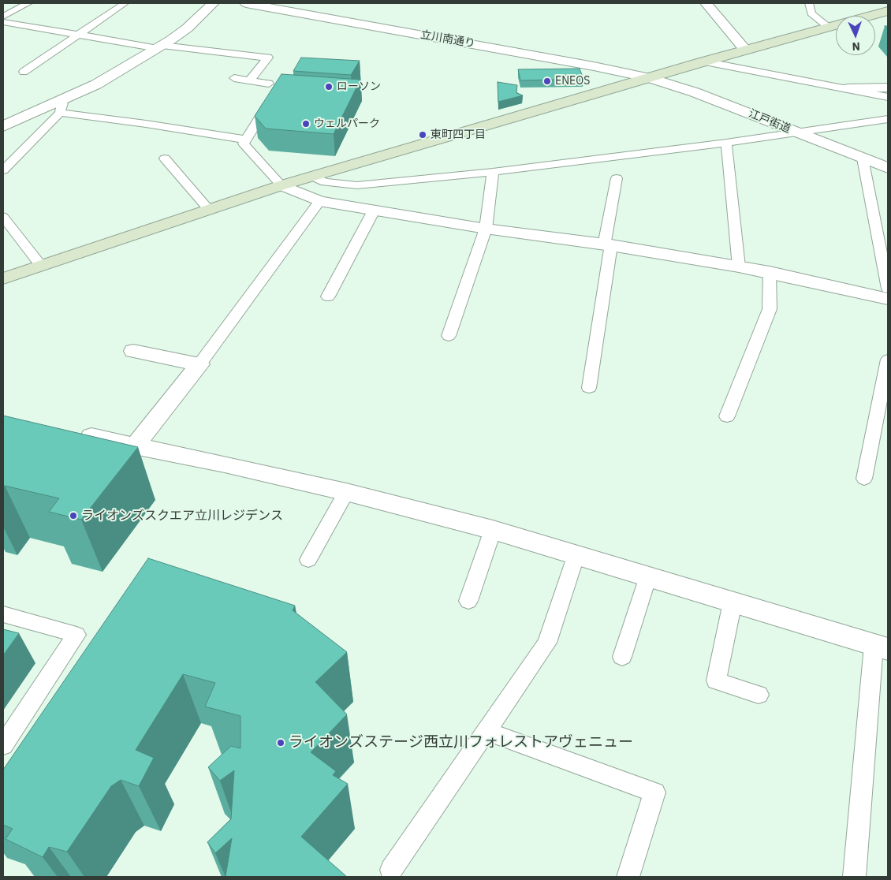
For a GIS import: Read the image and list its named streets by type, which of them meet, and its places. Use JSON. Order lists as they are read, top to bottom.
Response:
{
  "streets": {
    "street": ["立川南通り", "江戸街道"]
  },
  "crossings": [
    ["立川南通り", "江戸街道"]
  ],
  "places": [
    "ENEOS",
    "ローソン",
    "ウェルパーク",
    "東町四丁目",
    "ライオンズスクエア立川レジデンス",
    "ライオンズステージ西立川フォレストアヴェニュー"
  ],
  "north": "bottom"
}
